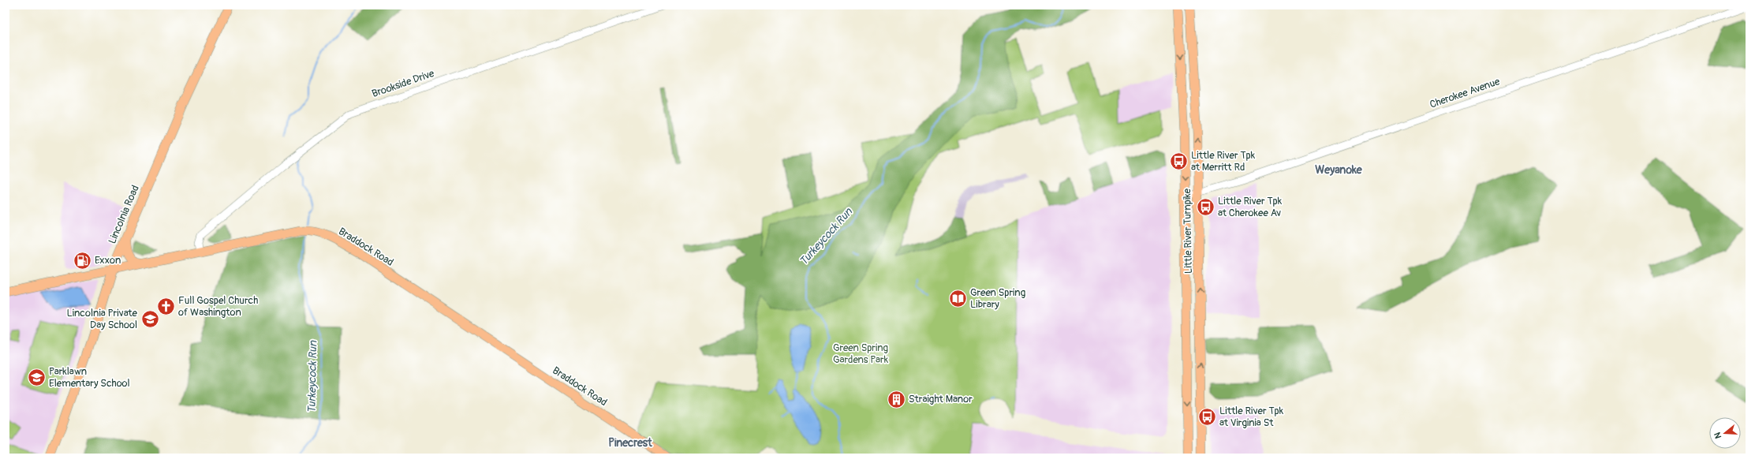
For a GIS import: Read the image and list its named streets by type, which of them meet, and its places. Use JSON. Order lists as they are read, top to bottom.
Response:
{
  "streets": {
    "main road": ["Lincolnia Road", "Little River Turnpike", "Braddock Road"],
    "street": ["Brookside Drive", "Cherokee Avenue"]
  },
  "crossings": [
    ["Brookside Drive", "Braddock Road"],
    ["Cherokee Avenue", "Little River Turnpike"],
    ["Lincolnia Road", "Braddock Road"]
  ],
  "districts": ["Weyanoke", "Pinecrest"],
  "water": ["Turkeycock Run"],
  "parks": ["Green Spring Gardens Park"],
  "places": {
    "bus stop": ["Little River Tpk at Merritt Rd", "Little River Tpk at Cherokee Av", "Little River Tpk at Virginia St"],
    "fuel station": ["Exxon"],
    "library": ["Green Spring Library"],
    "church": ["Full Gospel Church of Washington"],
    "school or university": ["Lincolnia Private Day School", "Parklawn Elementary School"],
    "building": ["Straight Manor"]
  },
  "north": "left"
}
